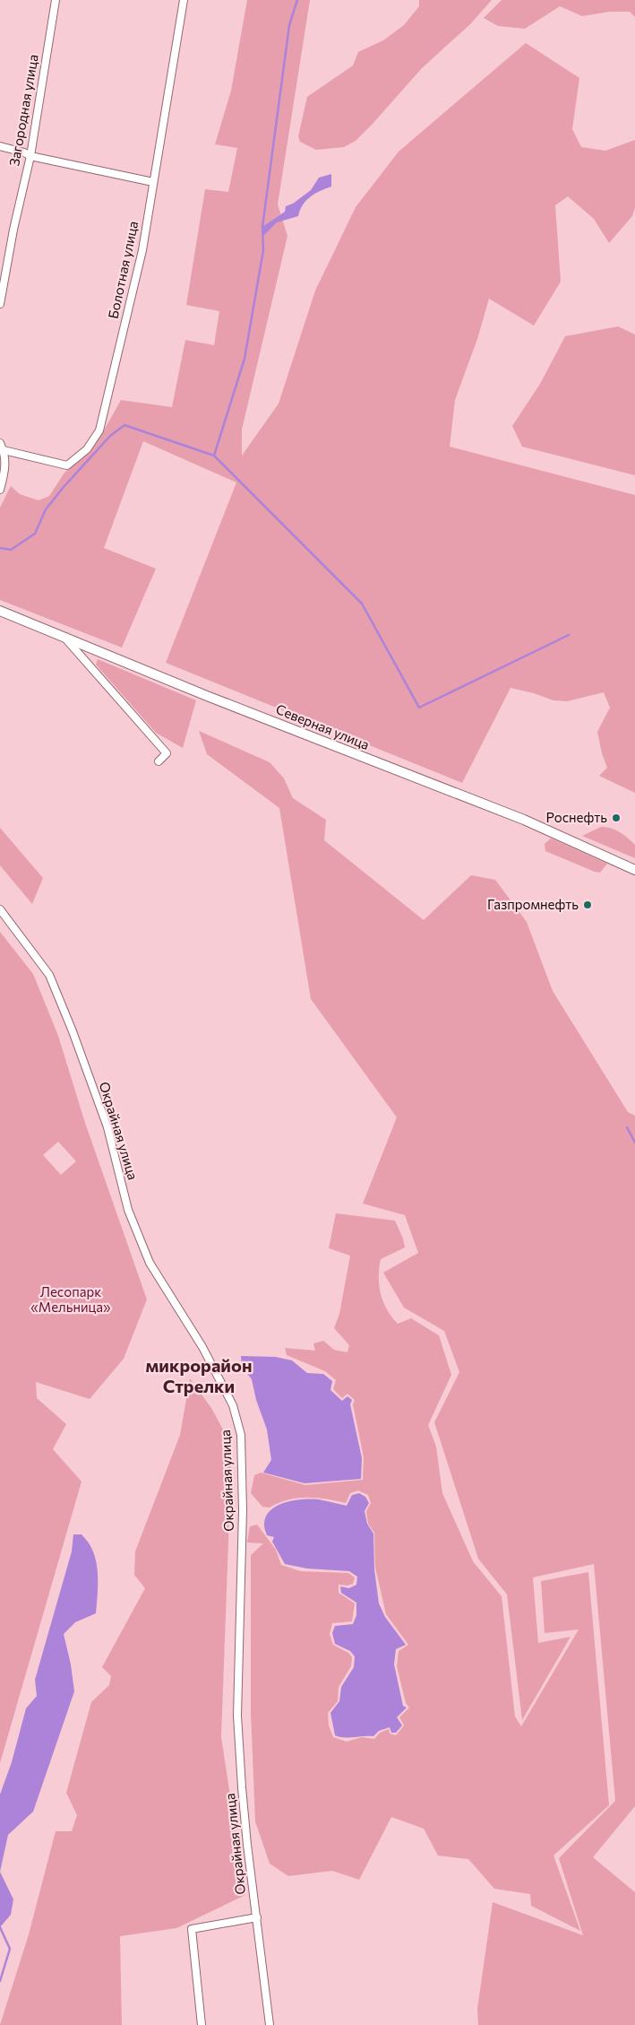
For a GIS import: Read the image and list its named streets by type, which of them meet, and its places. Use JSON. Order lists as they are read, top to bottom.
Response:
{
  "streets": {
    "main road": ["Северная улица"],
    "street": ["Загородная улица", "Болотная улица", "Окрайная улица"]
  },
  "districts": ["микрорайон Стрелки"],
  "parks": ["Лесопарк «Мельница»"],
  "places": ["Роснефть", "Газпромнефть"]
}
